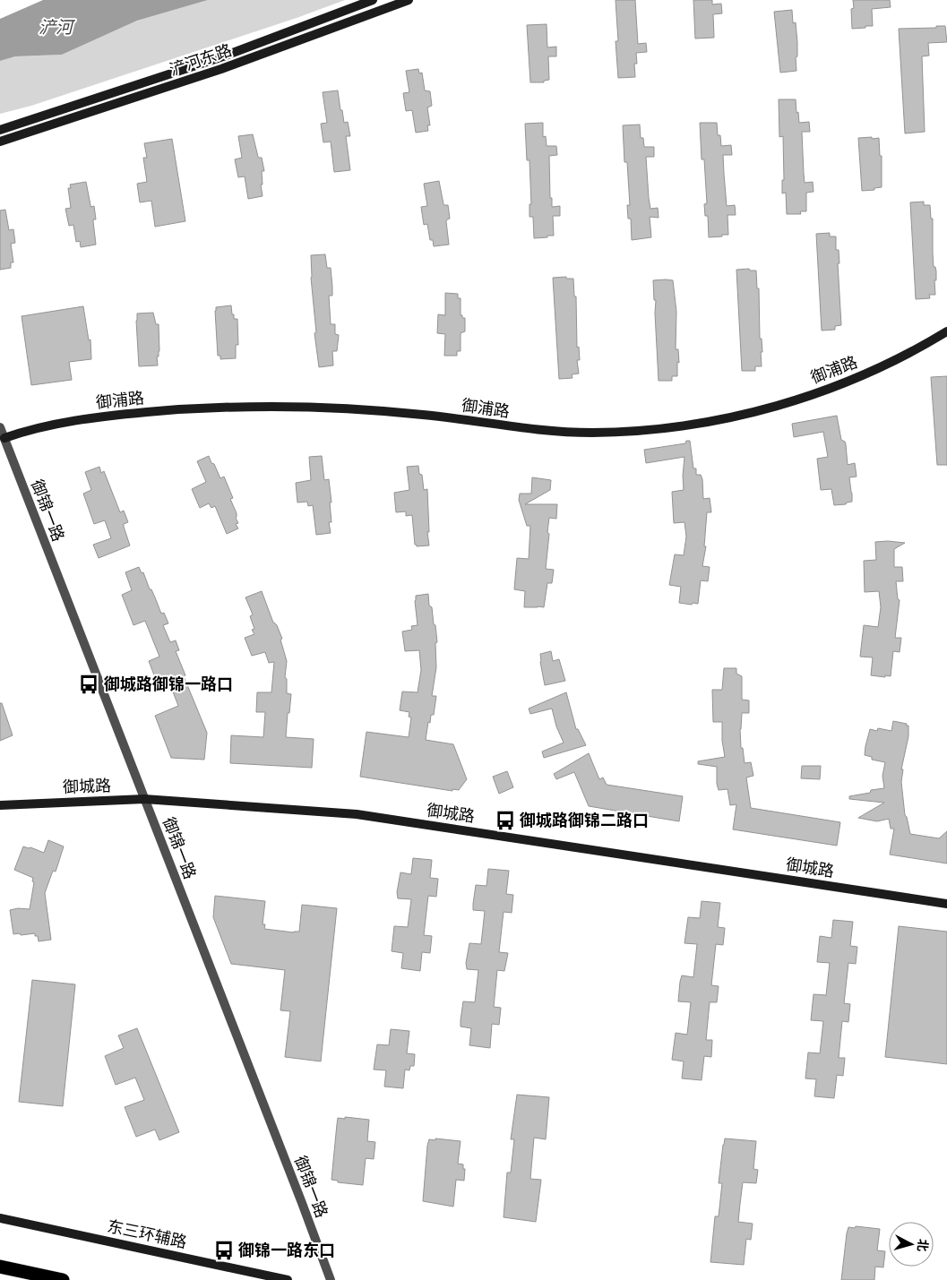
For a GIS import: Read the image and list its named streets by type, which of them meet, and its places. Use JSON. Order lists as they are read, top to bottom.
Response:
{
  "streets": {
    "street": [
      "浐河东路",
      "御浦路",
      "御锦一路",
      "御城路",
      "东三环辅路"
    ]
  },
  "crossings": [
    ["御浦路", "御锦一路"],
    ["御锦一路", "御城路"]
  ],
  "water": ["浐河"],
  "places": {
    "bus stop": ["御城路御锦一路口", "御城路御锦二路口", "御锦一路东口"]
  },
  "north": "right"
}
